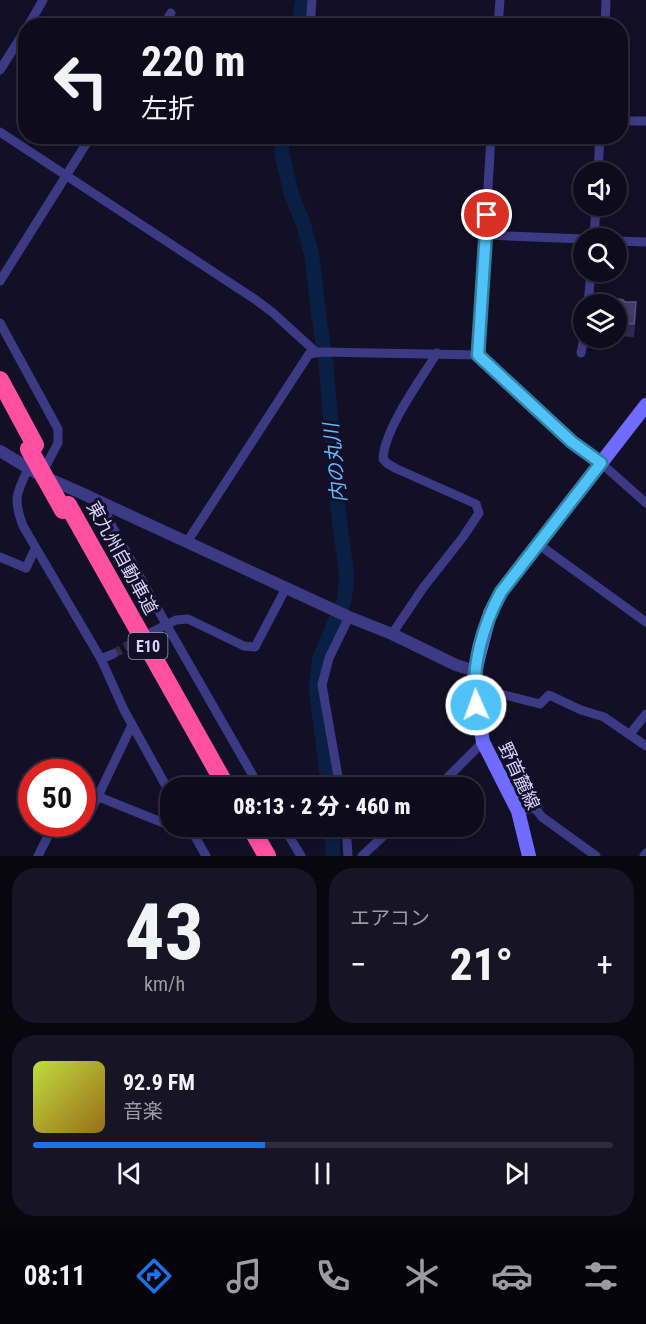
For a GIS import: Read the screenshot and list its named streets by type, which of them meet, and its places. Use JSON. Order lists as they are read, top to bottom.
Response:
{
  "streets": {
    "highway": ["東九州自動車道", "E10"],
    "main road": ["野首麓線"]
  },
  "water": ["内の丸川"],
  "page": {
    "turn": ["220 m", "左折"],
    "limit": "50",
    "trip": "08:13 · 2 分 · 460 m",
    "tile": [
      ["43", "km/h"],
      "エアコン"
    ],
    "heat": ["−", "21°", "+"],
    "song": ["92.9 FM", "音楽"],
    "tabs": "08:11"
  }
}
